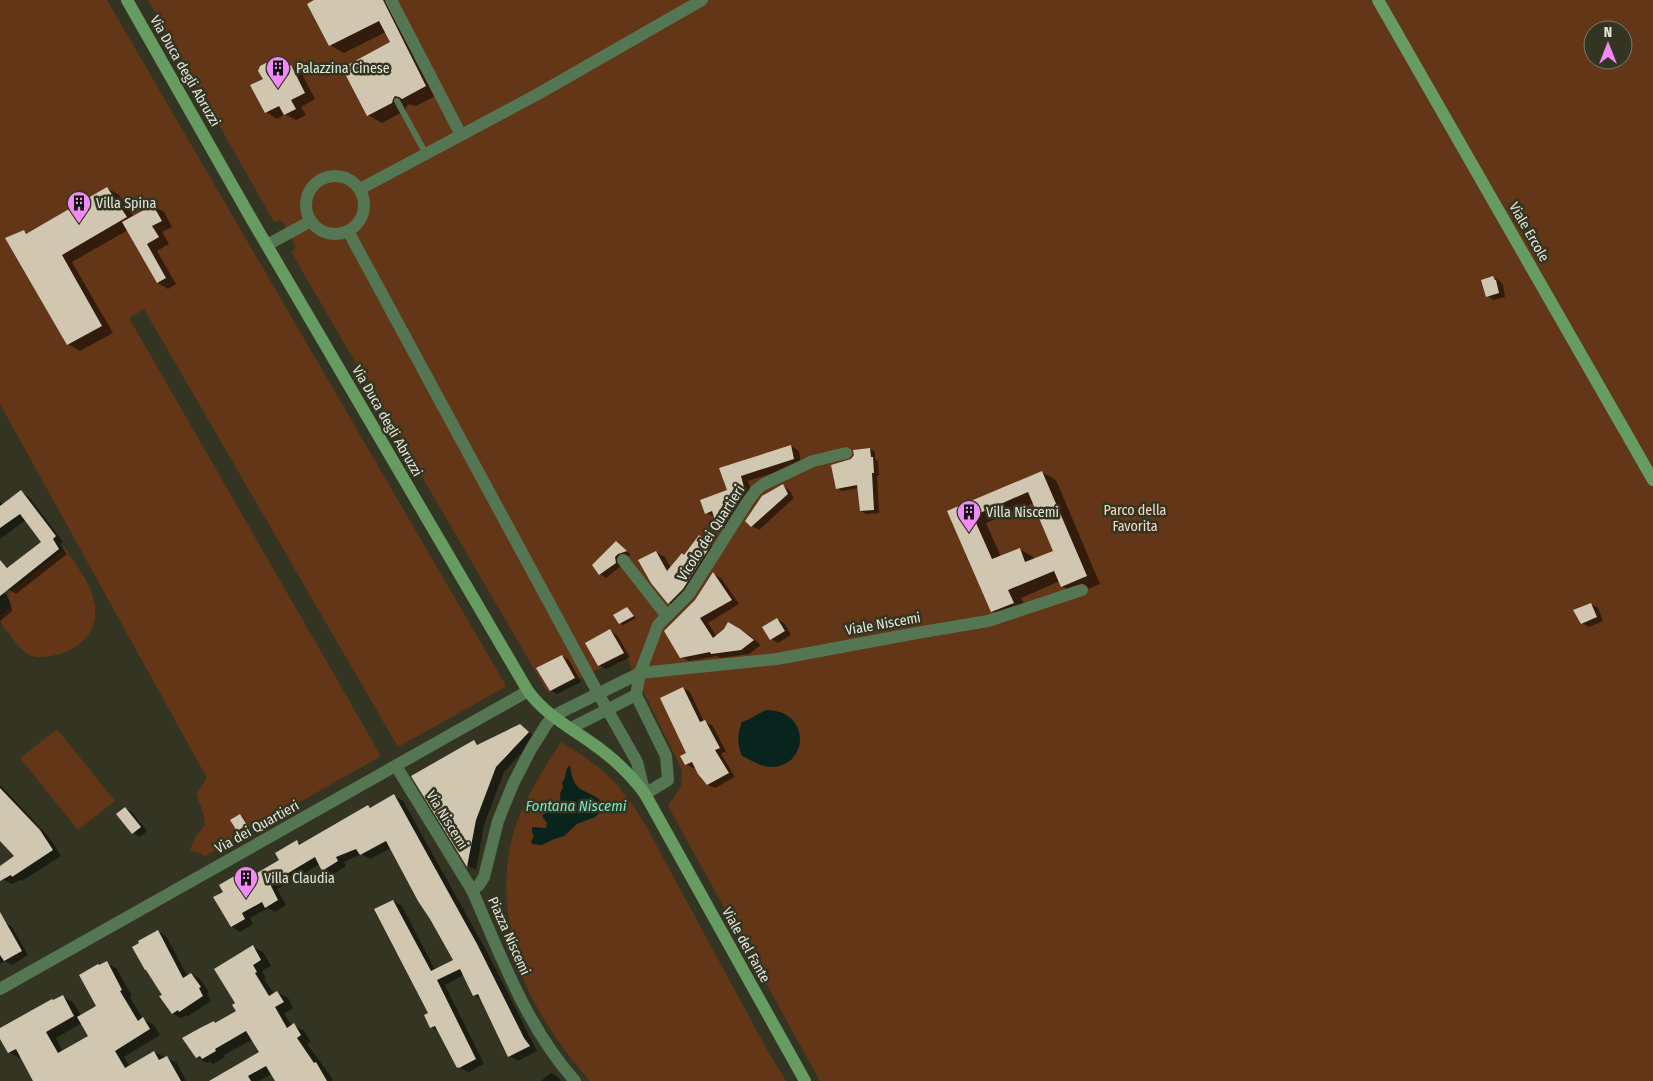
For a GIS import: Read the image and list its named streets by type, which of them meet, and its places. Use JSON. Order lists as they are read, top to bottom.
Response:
{
  "streets": {
    "street": [
      "Via Duca degli Abruzzi",
      "Viale Ercole",
      "Vicolo dei Quartieri",
      "Viale Niscemi",
      "Via Niscemi",
      "Via dei Quartieri",
      "Piazza Niscemi",
      "Viale del Fante"
    ]
  },
  "crossings": [
    ["Via Duca degli Abruzzi", "Via dei Quartieri"],
    ["Via Duca degli Abruzzi", "Piazza Niscemi"],
    ["Via Duca degli Abruzzi", "Viale del Fante"],
    ["Vicolo dei Quartieri", "Viale Niscemi"],
    ["Via Niscemi", "Via dei Quartieri"],
    ["Via Niscemi", "Piazza Niscemi"]
  ],
  "water": ["Fontana Niscemi"],
  "parks": ["Parco della Favorita"],
  "places": {
    "building": [
      "Palazzina Cinese",
      "Villa Spina",
      "Villa Niscemi",
      "Villa Claudia"
    ]
  },
  "north": "top"
}
